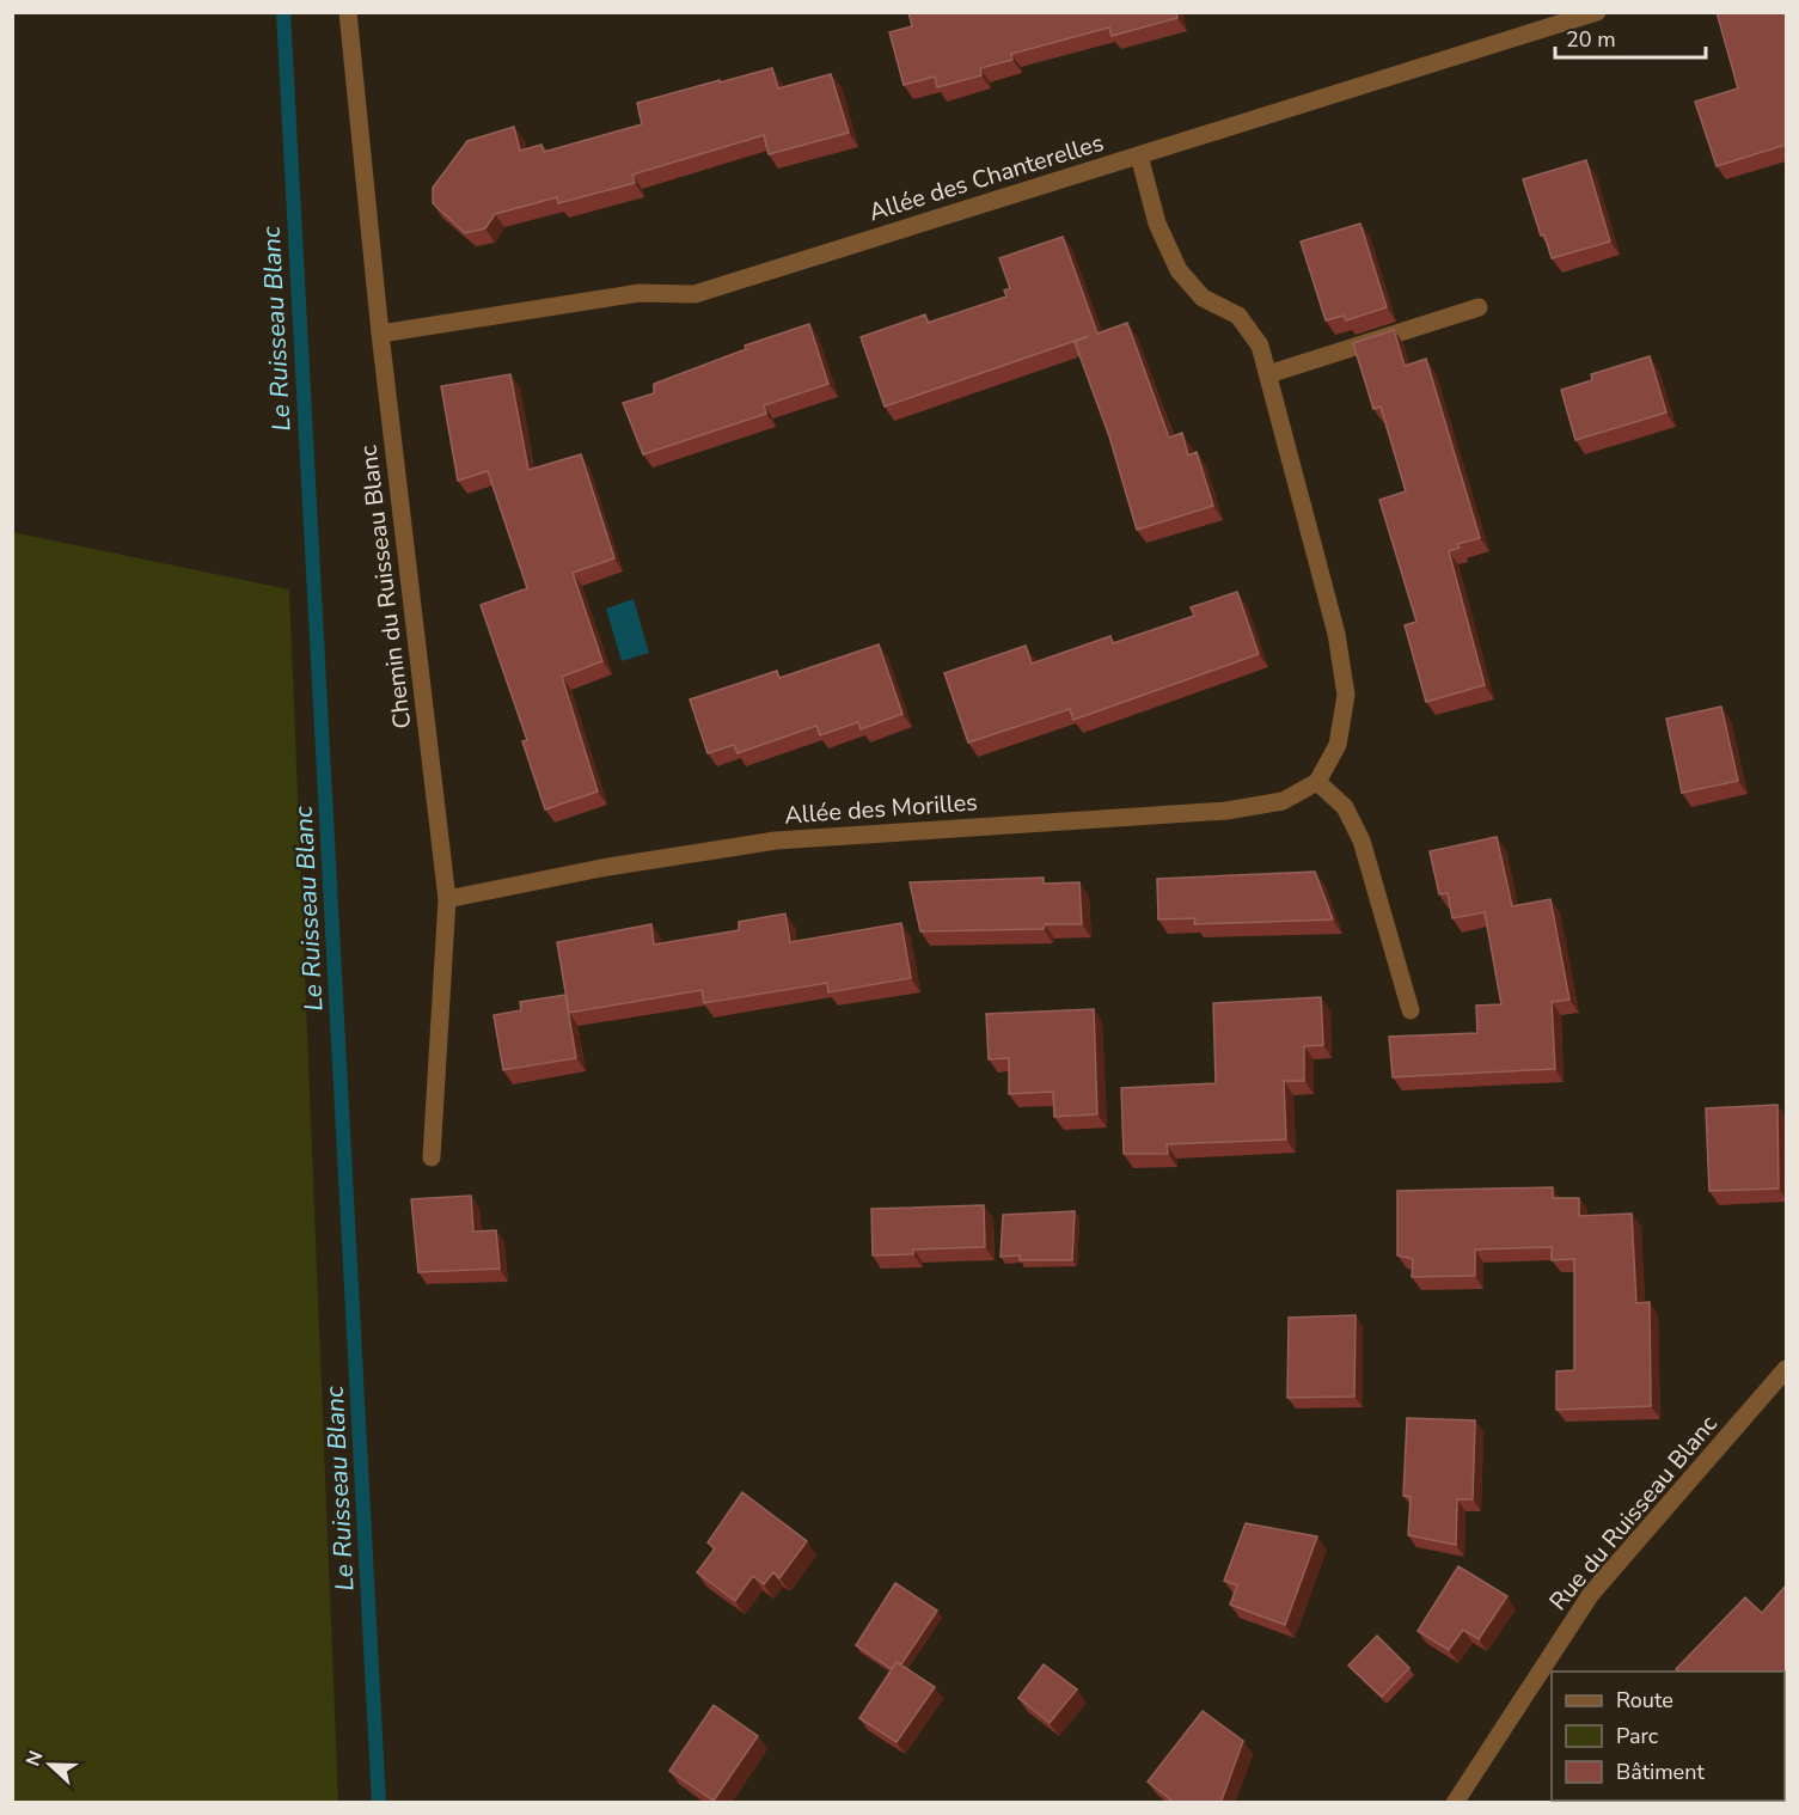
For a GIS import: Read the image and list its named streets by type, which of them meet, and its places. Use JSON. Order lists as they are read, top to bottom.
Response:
{
  "streets": {
    "street": [
      "Allée des Chanterelles",
      "Chemin du Ruisseau Blanc",
      "Allée des Morilles",
      "Rue du Ruisseau Blanc"
    ]
  },
  "crossings": [
    ["Allée des Chanterelles", "Chemin du Ruisseau Blanc"],
    ["Chemin du Ruisseau Blanc", "Allée des Morilles"]
  ],
  "water": ["Le Ruisseau Blanc"],
  "legend": ["Route", "Parc", "Bâtiment"],
  "scale_bar": "20 m",
  "north": "left"
}
